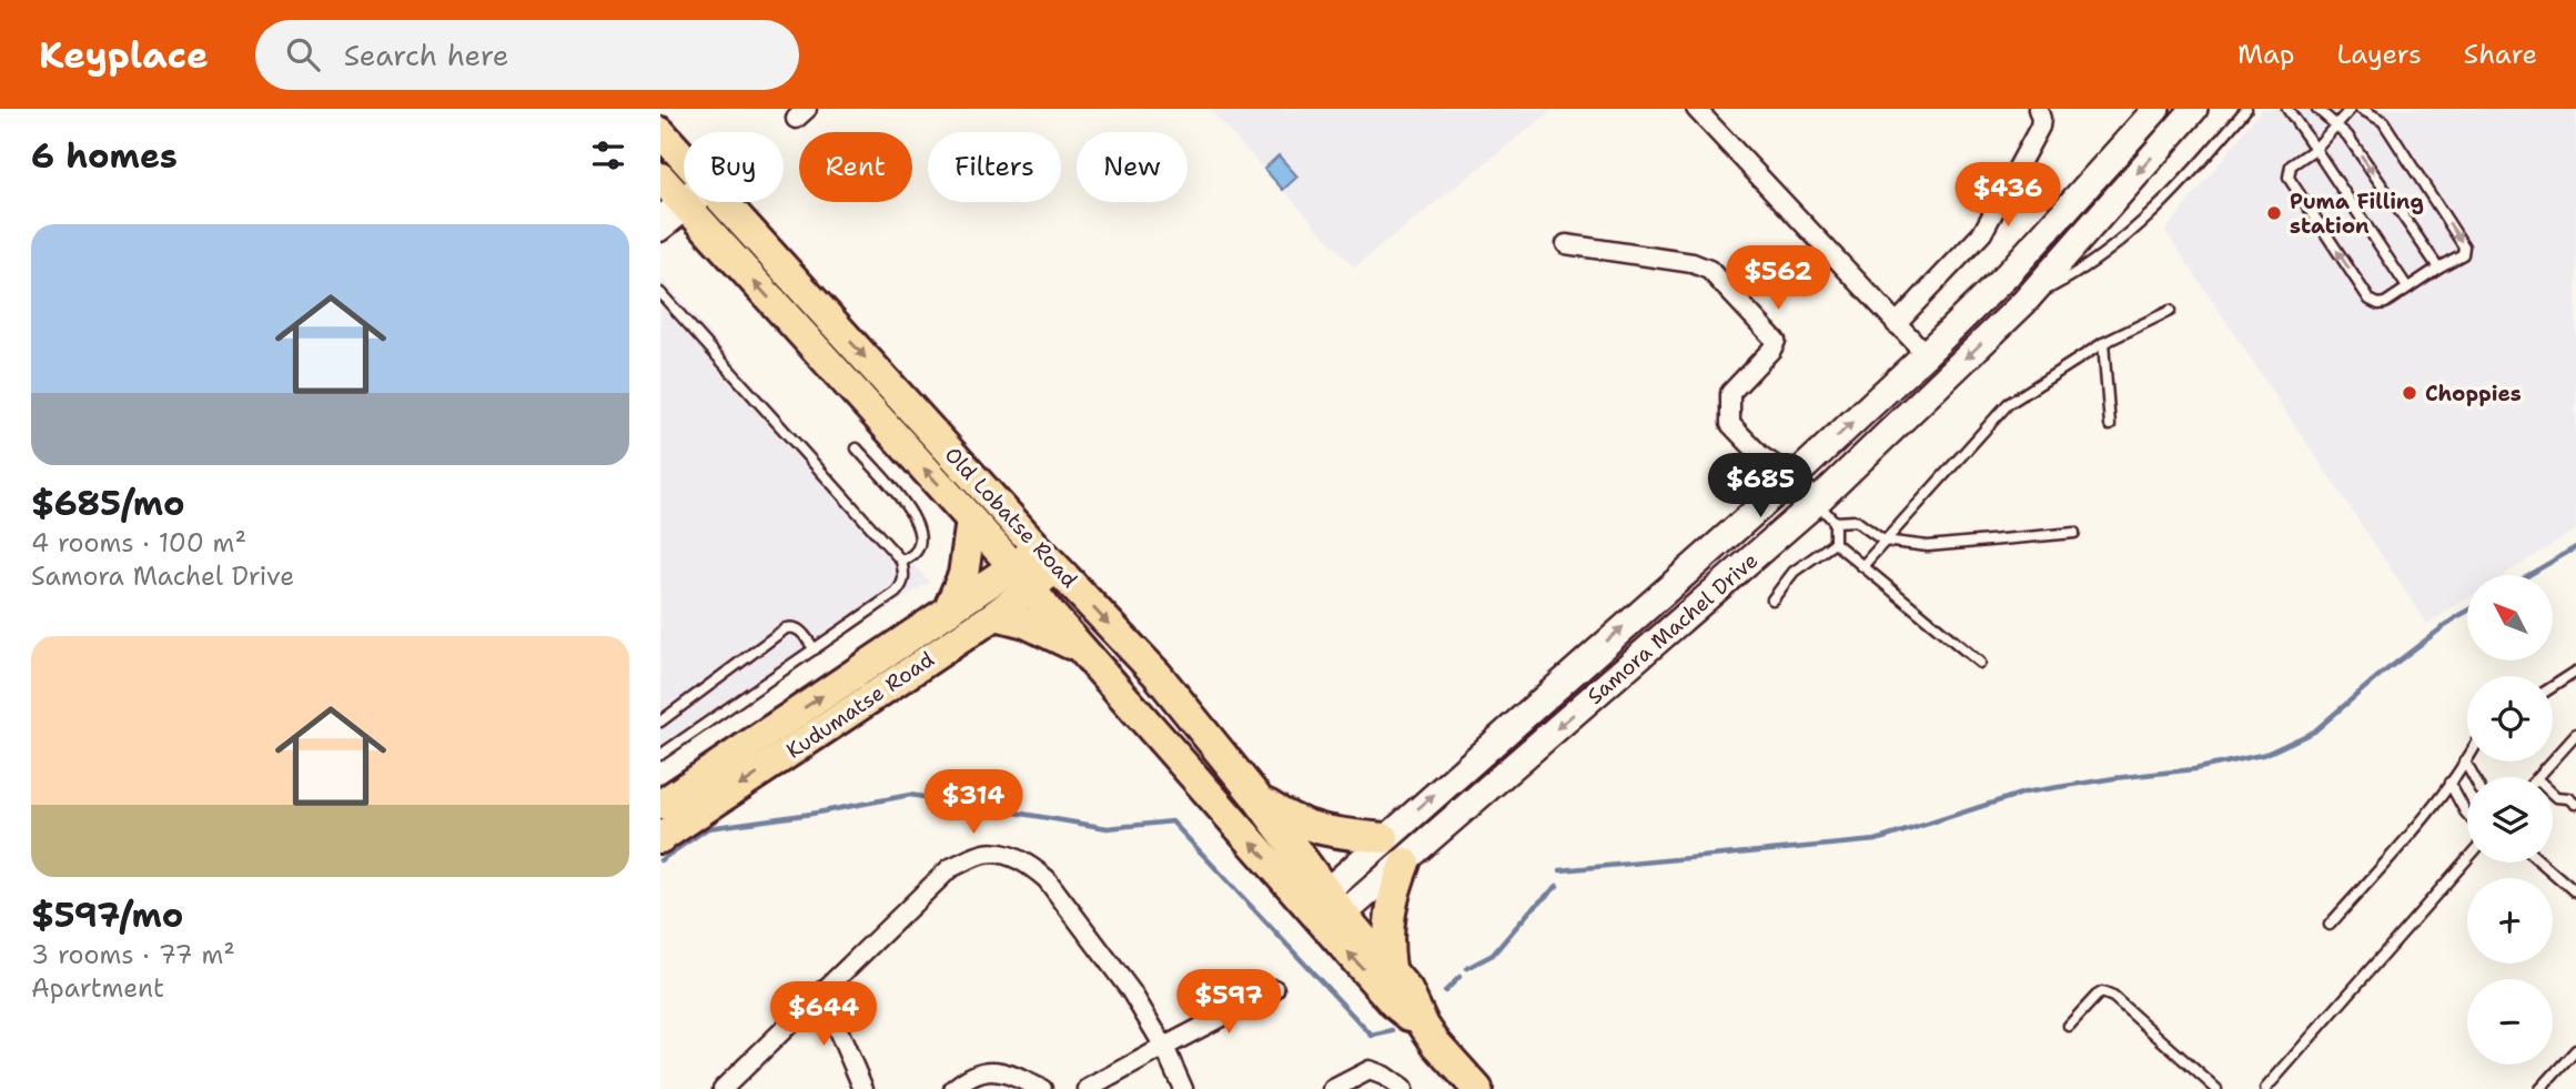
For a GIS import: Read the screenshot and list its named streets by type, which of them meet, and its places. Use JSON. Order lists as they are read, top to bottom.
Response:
{
  "streets": {
    "main road": ["Old Lobatse Road", "Samora Machel Drive", "Kudumatse Road"]
  },
  "crossings": [
    ["Old Lobatse Road", "Samora Machel Drive"],
    ["Old Lobatse Road", "Kudumatse Road"]
  ],
  "places": ["Puma Filling station", "Choppies"],
  "north": "top left",
  "page": {
    "header": "Keyplace",
    "search": "Search here",
    "nav": ["Map", "Layers", "Share"],
    "heading": "6 homes",
    "chip": [
      "Buy",
      "Rent",
      "Filters",
      "New"
    ],
    "price": [
      "$436",
      "$562",
      "$685",
      "$314",
      "$597",
      "$644"
    ],
    "list": [
      {
        "name": "$685/mo",
        "note": "4 rooms · 100 m² · Samora Machel Drive"
      },
      {
        "name": "$597/mo",
        "note": "3 rooms · 77 m² · Apartment"
      }
    ],
    "map_buttons": ["+", "−"]
  }
}
